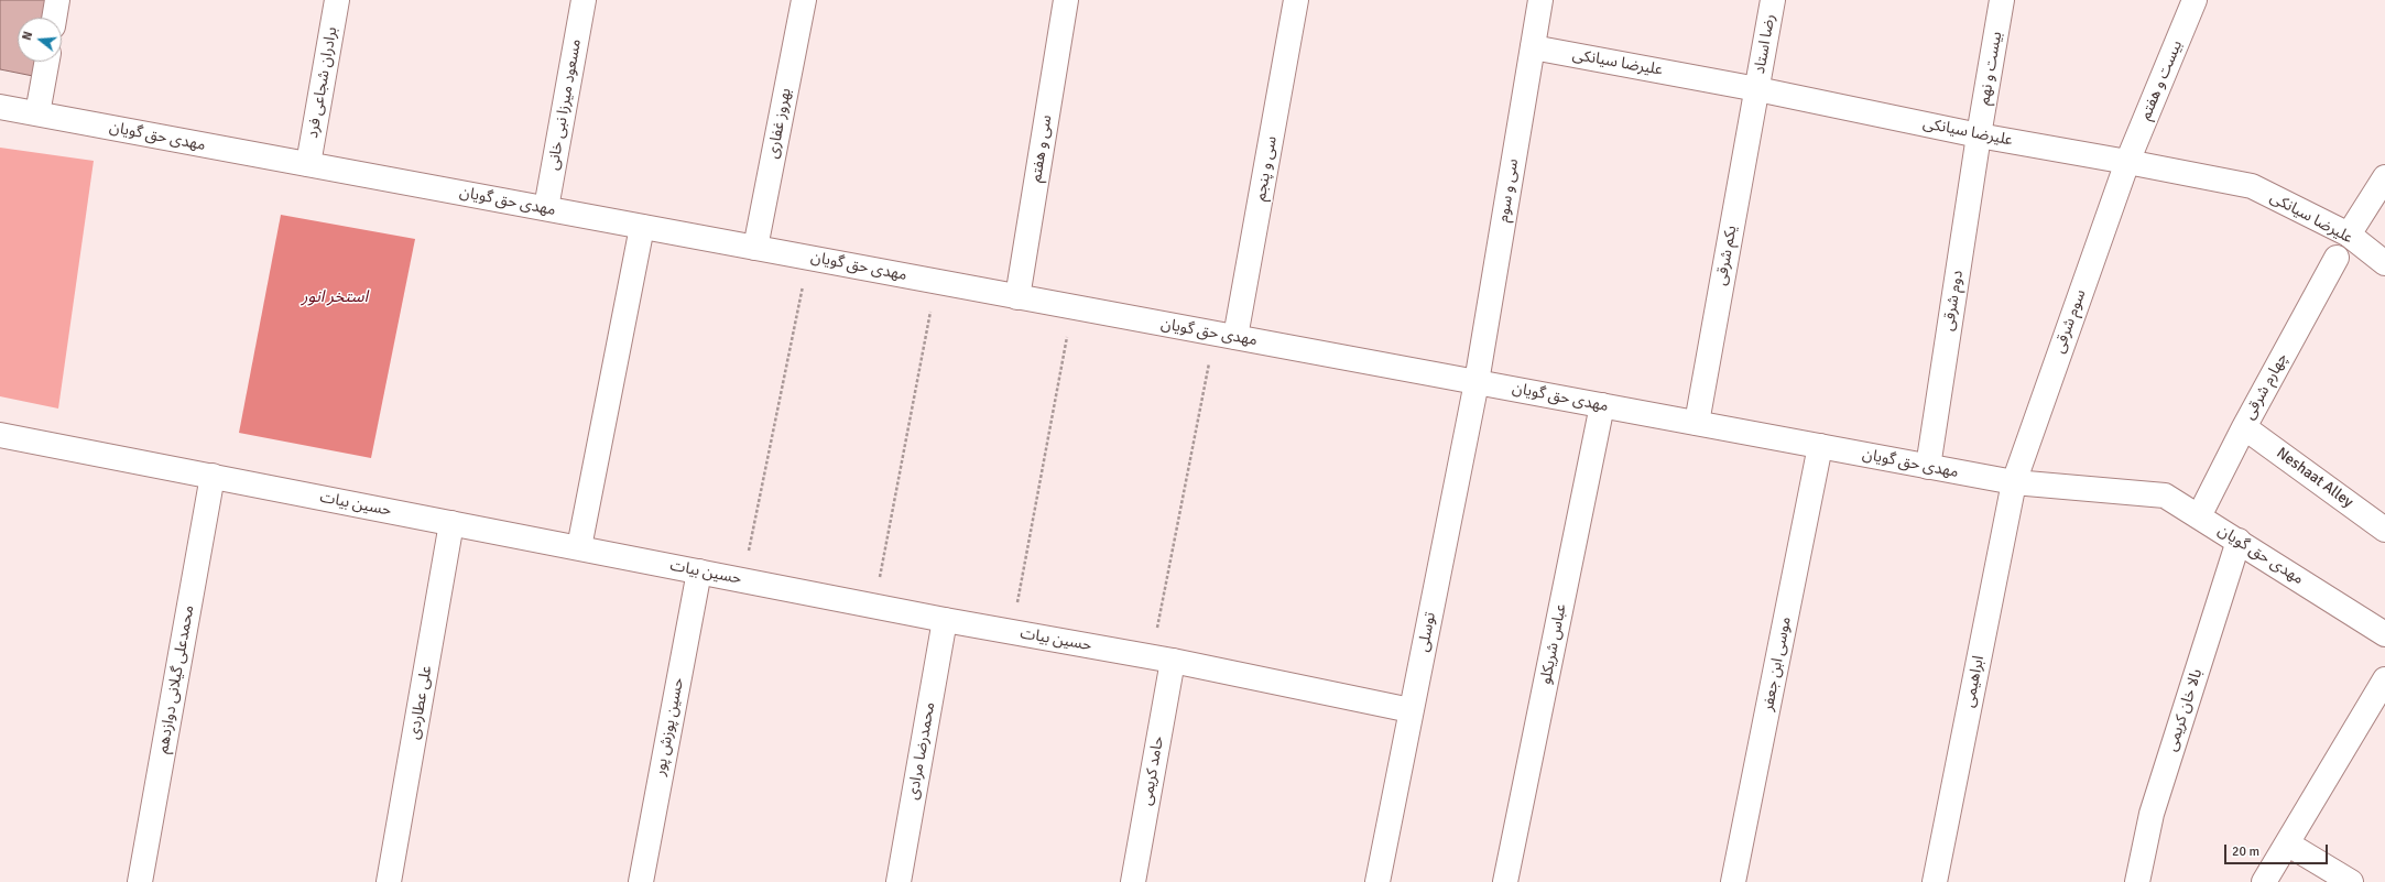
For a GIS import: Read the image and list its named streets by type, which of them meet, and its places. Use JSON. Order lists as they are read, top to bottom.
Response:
{
  "streets": {
    "street": [
      "رضا استاد",
      "علیرضا سیانکی",
      "بیست و نهم",
      "بیست و هفتم",
      "برادران شجاعی فرد",
      "مسعود میرزا نبی خانی",
      "بهروز غفاری",
      "مهدی حق گویان",
      "سی و هفتم",
      "سی و پنجم",
      "سی و سوم",
      "یکم شرقی",
      "دوم شرقی",
      "سوم شرقی",
      "چهارم شرقی",
      "Neshaat Alley",
      "حسین بیات",
      "توسلی",
      "عباس شریکلو",
      "موسی ابن جعفر",
      "محمدعلی گیلانی دوازدهم",
      "ابراهیمی",
      "علی عطاردی",
      "بالا خان کریمی",
      "حسین پوزش پور",
      "محمدرضا مرادی",
      "حامد کریمی"
    ]
  },
  "crossings": [
    ["رضا استاد", "علیرضا سیانکی"],
    ["رضا استاد", "یکم شرقی"],
    ["علیرضا سیانکی", "بیست و نهم"],
    ["علیرضا سیانکی", "بیست و هفتم"],
    ["علیرضا سیانکی", "سی و سوم"],
    ["علیرضا سیانکی", "یکم شرقی"],
    ["علیرضا سیانکی", "دوم شرقی"],
    ["علیرضا سیانکی", "سوم شرقی"],
    ["بیست و نهم", "دوم شرقی"],
    ["بیست و هفتم", "سوم شرقی"],
    ["برادران شجاعی فرد", "مهدی حق گویان"],
    ["مسعود میرزا نبی خانی", "مهدی حق گویان"],
    ["بهروز غفاری", "مهدی حق گویان"],
    ["مهدی حق گویان", "سی و هفتم"],
    ["مهدی حق گویان", "سی و پنجم"],
    ["مهدی حق گویان", "سی و سوم"],
    ["مهدی حق گویان", "یکم شرقی"],
    ["مهدی حق گویان", "دوم شرقی"],
    ["مهدی حق گویان", "سوم شرقی"],
    ["مهدی حق گویان", "چهارم شرقی"],
    ["مهدی حق گویان", "توسلی"],
    ["مهدی حق گویان", "عباس شریکلو"],
    ["مهدی حق گویان", "موسی ابن جعفر"],
    ["مهدی حق گویان", "ابراهیمی"],
    ["مهدی حق گویان", "بالا خان کریمی"],
    ["سی و سوم", "توسلی"],
    ["سوم شرقی", "ابراهیمی"],
    ["چهارم شرقی", "Neshaat Alley"],
    ["حسین بیات", "توسلی"],
    ["حسین بیات", "محمدعلی گیلانی دوازدهم"],
    ["حسین بیات", "علی عطاردی"],
    ["حسین بیات", "حسین پوزش پور"],
    ["حسین بیات", "محمدرضا مرادی"],
    ["حسین بیات", "حامد کریمی"]
  ],
  "water": ["استخر انور"],
  "scale_bar": "20 m",
  "north": "left"
}
